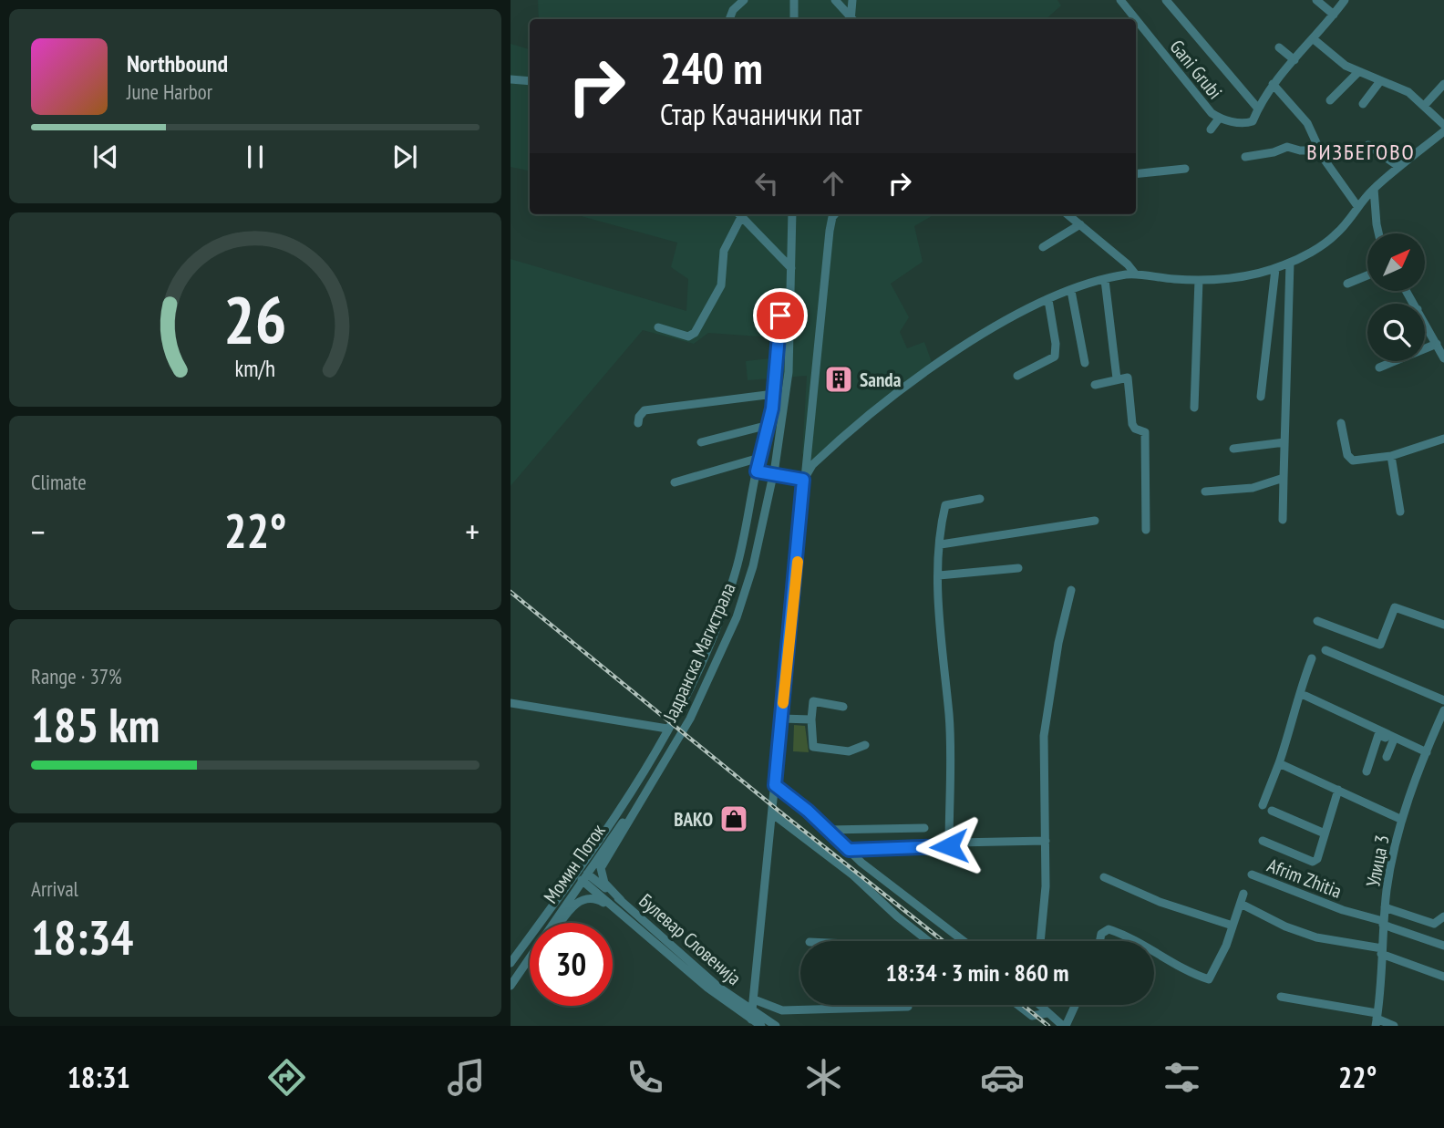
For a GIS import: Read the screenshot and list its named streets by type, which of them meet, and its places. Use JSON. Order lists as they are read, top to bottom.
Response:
{
  "streets": {
    "street": [
      "Gani Grubi",
      "Јадранска Магистрала",
      "Улица 3",
      "Момин Поток",
      "Afrim Zhitia",
      "Булевар Словенија"
    ]
  },
  "crossings": [
    ["Јадранска Магистрала", "Момин Поток"],
    ["Улица 3", "Afrim Zhitia"],
    ["Момин Поток", "Булевар Словенија"]
  ],
  "districts": ["ВИЗБЕГОВО"],
  "places": {
    "building": ["Sanda"],
    "shop": ["BAKO"]
  },
  "north": "top right",
  "page": {
    "turn": ["240 m", "Стар Качанички пат"],
    "song": ["Northbound", "June Harbor"],
    "tile": [
      "Climate",
      ["Range · 37%", "185 km"],
      ["Arrival", "18:34"]
    ],
    "heat": ["−", "22°", "+"],
    "limit": "30",
    "trip": "18:34 · 3 min · 860 m",
    "tabs": ["18:31", "22°"],
    "gauge": ["26", "km/h"]
  }
}
